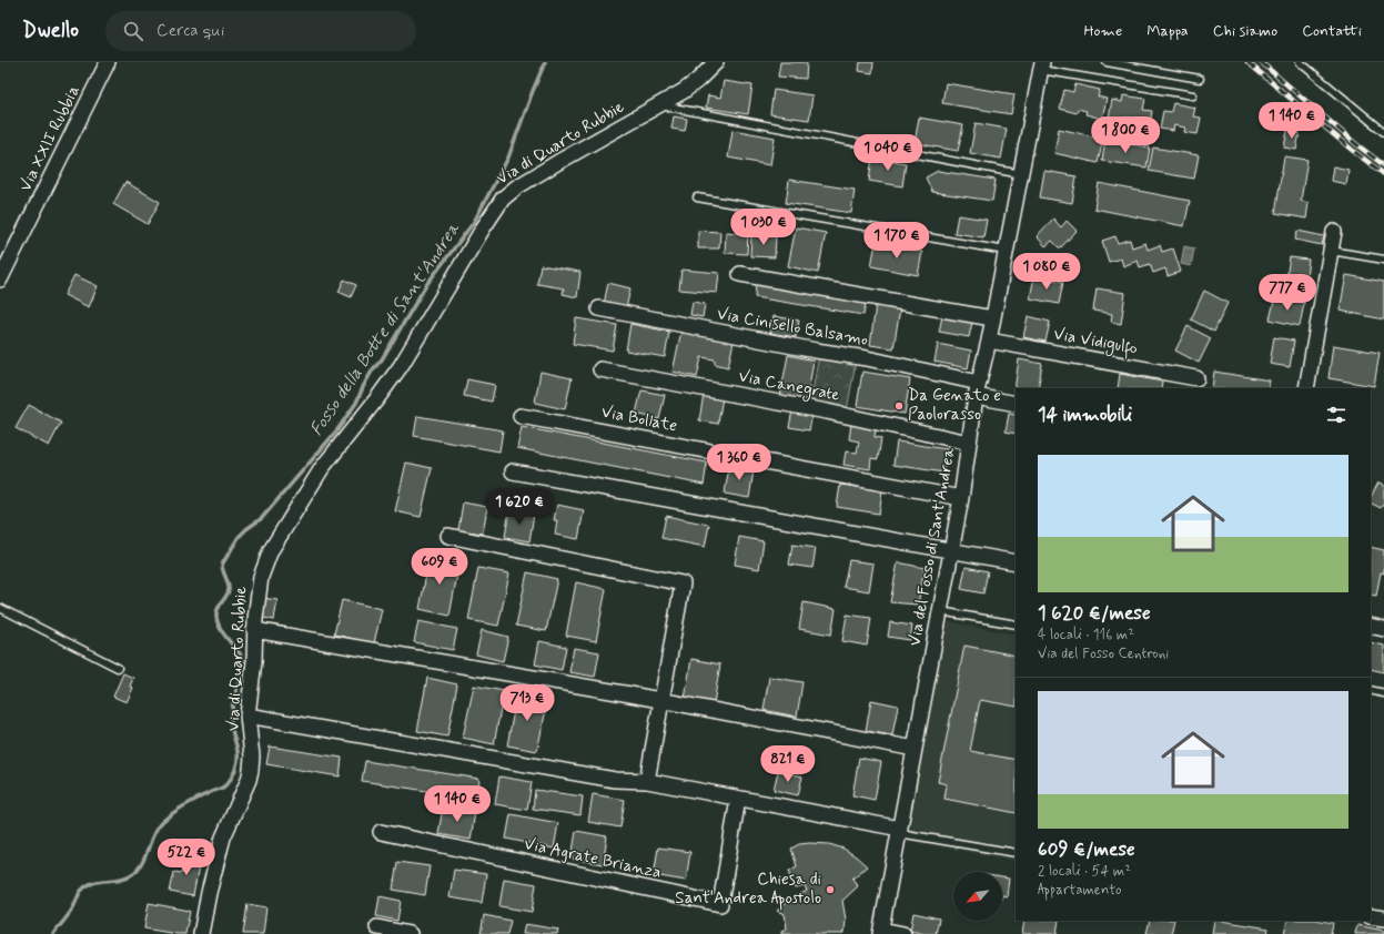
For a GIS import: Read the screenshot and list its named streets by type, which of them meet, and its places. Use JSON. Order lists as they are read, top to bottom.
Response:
{
  "streets": {
    "street": [
      "Via XXII Rubbia",
      "Via di Quarto Rubbie",
      "Via Cinisello Balsamo",
      "Via Vidigulfo",
      "Via Canegrate",
      "Via Bollate",
      "Via del Fosso di Sant'Andrea",
      "Via Agrate Brianza"
    ]
  },
  "crossings": [
    ["Via Cinisello Balsamo", "Via del Fosso di Sant'Andrea"],
    ["Via Vidigulfo", "Via del Fosso di Sant'Andrea"],
    ["Via Canegrate", "Via del Fosso di Sant'Andrea"],
    ["Via Bollate", "Via del Fosso di Sant'Andrea"]
  ],
  "water": ["Fosso della Botte di Sant'Andrea"],
  "places": ["Da Genato e Paolorasso", "Chiesa di Sant'Andrea Apostolo"],
  "north": "bottom left",
  "page": {
    "header": "Dwello",
    "search": "Cerca qui",
    "nav": [
      "Home",
      "Mappa",
      "Chi siamo",
      "Contatti"
    ],
    "price": [
      "1 140 €",
      "1 800 €",
      "1 040 €",
      "1 030 €",
      "1 170 €",
      "1 080 €",
      "777 €",
      "1 360 €",
      "1 620 €",
      "609 €",
      "713 €",
      "821 €",
      "1 140 €",
      "522 €"
    ],
    "heading": "14 immobili",
    "list": [
      {
        "name": "1 620 €/mese",
        "note": "4 locali · 116 m² · Via del Fosso Centroni"
      },
      {
        "name": "609 €/mese",
        "note": "2 locali · 54 m² · Appartamento"
      }
    ]
  }
}
